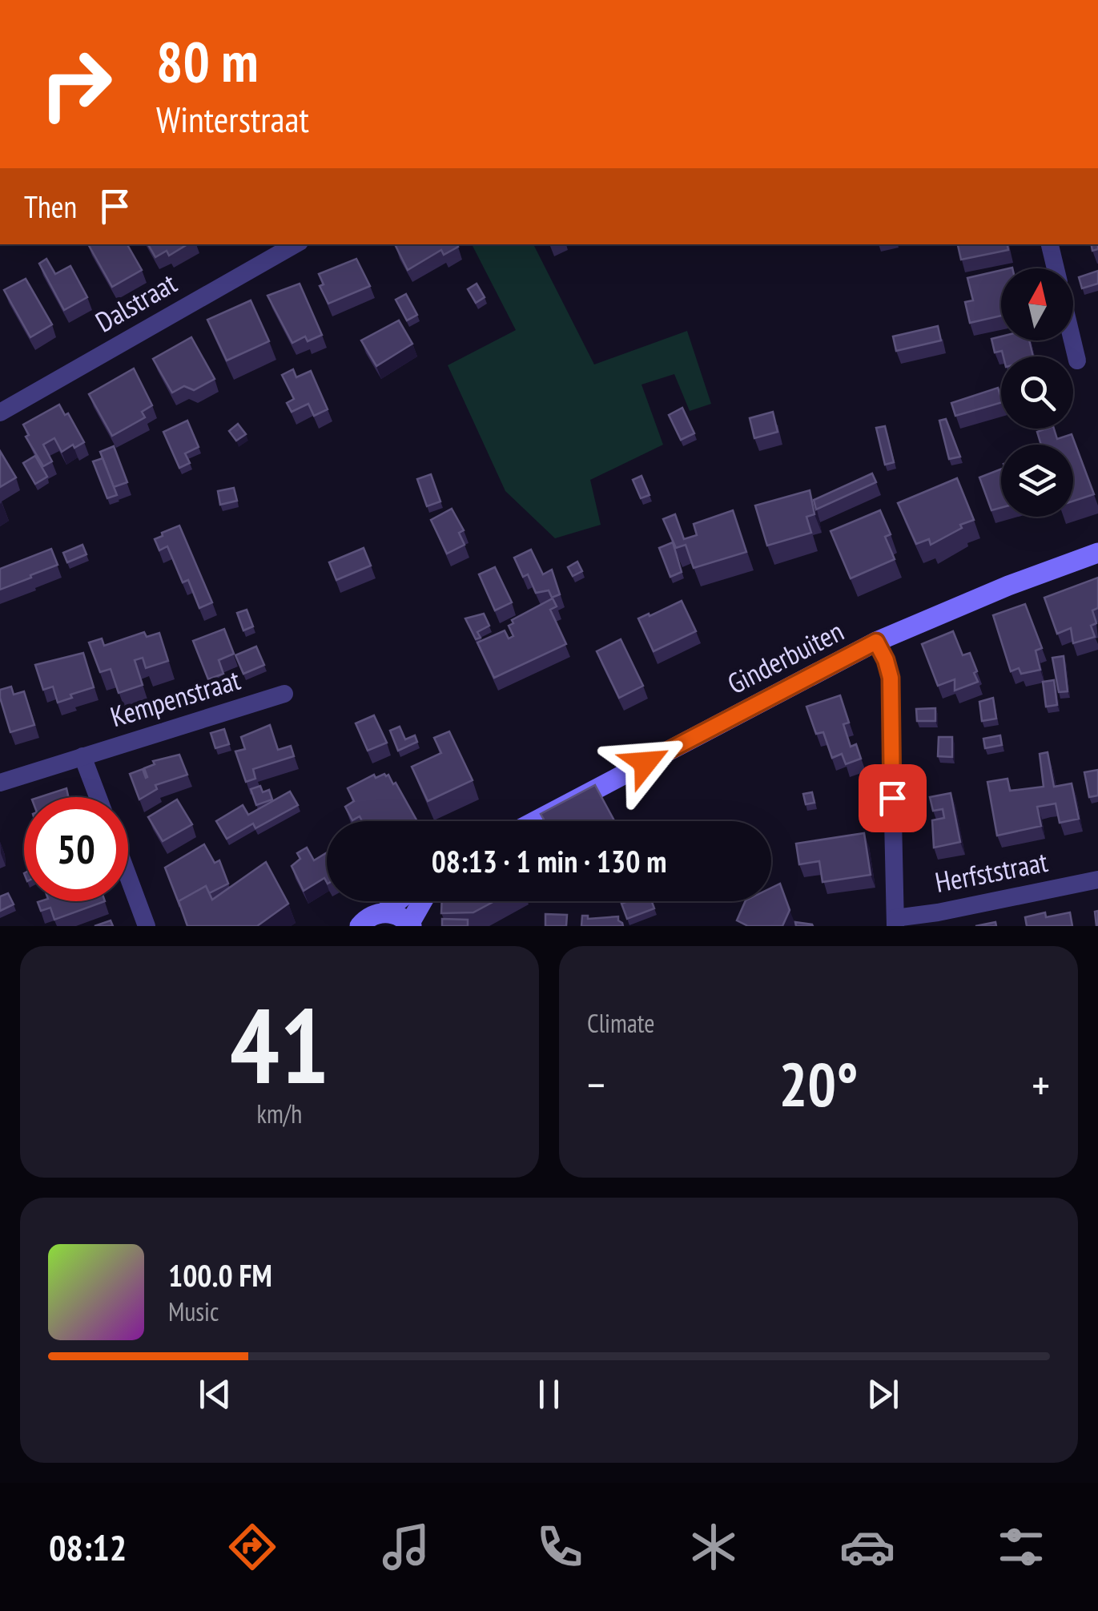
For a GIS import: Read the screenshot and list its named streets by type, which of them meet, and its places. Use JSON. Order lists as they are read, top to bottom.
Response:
{
  "streets": {
    "main road": ["Ginderbuiten"],
    "street": ["Dalstraat", "Kempenstraat", "Herfststraat"]
  },
  "north": "top",
  "page": {
    "turn": ["80 m", "Winterstraat"],
    "then": "Then",
    "limit": "50",
    "trip": "08:13 · 1 min · 130 m",
    "tile": [
      ["41", "km/h"],
      "Climate"
    ],
    "heat": ["−", "20°", "+"],
    "song": ["100.0 FM", "Music"],
    "tabs": "08:12"
  }
}
